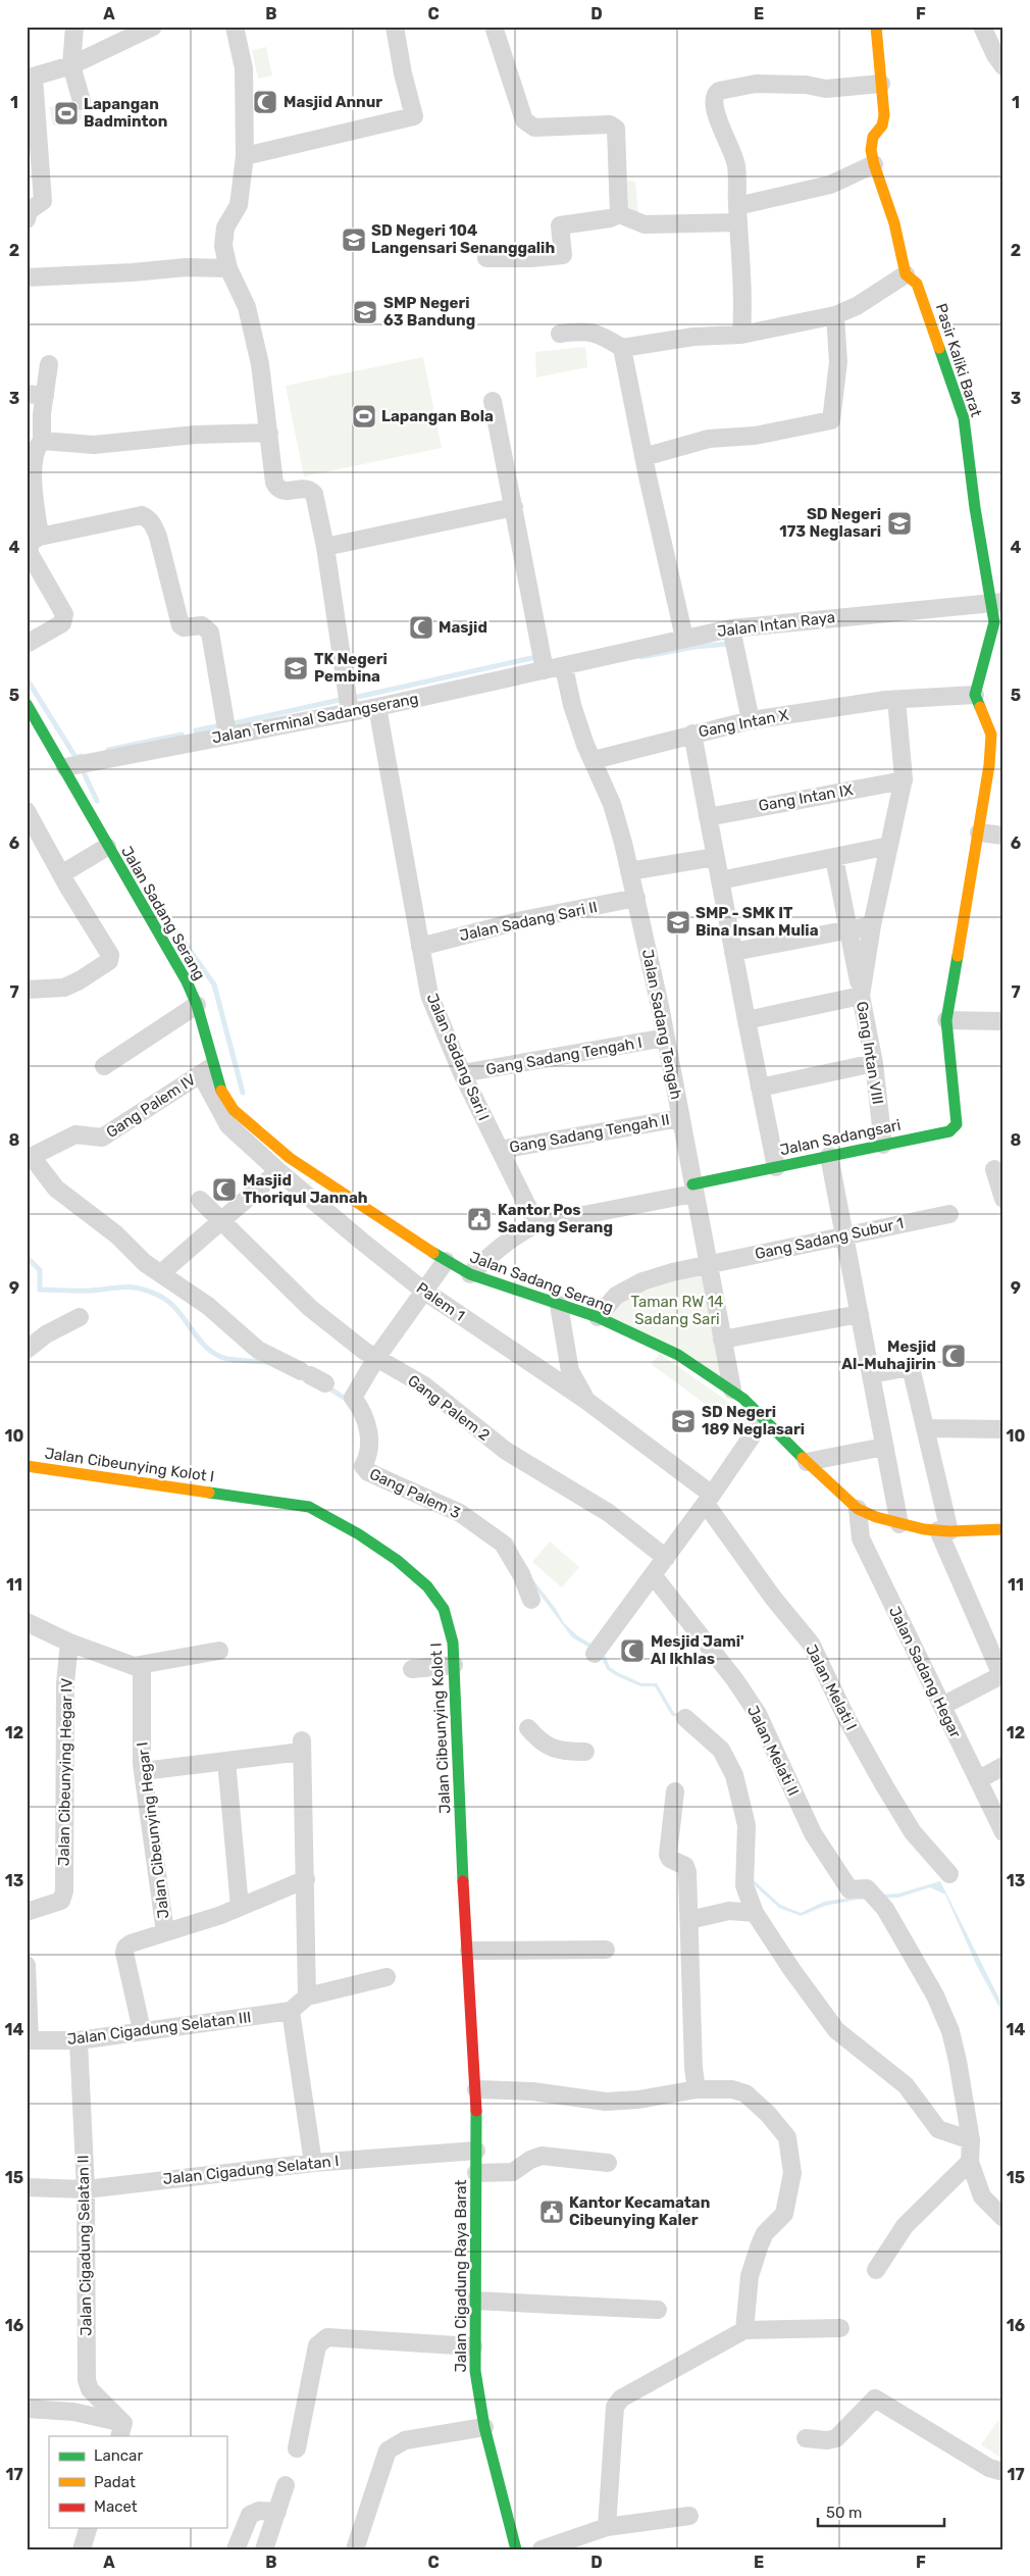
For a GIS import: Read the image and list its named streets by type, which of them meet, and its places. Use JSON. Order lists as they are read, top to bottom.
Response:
{
  "streets": {
    "street": [
      "Pasir Kaliki Barat",
      "Jalan Intan Raya",
      "Jalan Terminal Sadangserang",
      "Gang Intan X",
      "Gang Intan IX",
      "Jalan Sadang Serang",
      "Jalan Sadang Sari II",
      "Jalan Sadang Tengah",
      "Gang Intan VIII",
      "Gang Sadang Tengah I",
      "Jalan Sadang Sari I",
      "Gang Palem IV",
      "Gang Sadang Tengah II",
      "Jalan Sadangsari",
      "Gang Sadang Subur 1",
      "Palem 1",
      "Gang Palem 2",
      "Jalan Cibeunying Kolot I",
      "Gang Palem 3",
      "Jalan Sadang Hegar",
      "Jalan Melati I",
      "Jalan Melati II",
      "Jalan Cibeunying Hegar IV",
      "Jalan Cibeunying Hegar I",
      "Jalan Cigadung Selatan III",
      "Jalan Cigadung Selatan I",
      "Jalan Cigadung Selatan II",
      "Jalan Cigadung Raya Barat"
    ]
  },
  "crossings": [
    ["Pasir Kaliki Barat", "Jalan Intan Raya"],
    ["Jalan Intan Raya", "Jalan Terminal Sadangserang"],
    ["Jalan Intan Raya", "Jalan Sadang Tengah"],
    ["Jalan Terminal Sadangserang", "Jalan Sadang Serang"],
    ["Jalan Terminal Sadangserang", "Jalan Sadang Tengah"],
    ["Jalan Terminal Sadangserang", "Jalan Sadang Sari I"],
    ["Gang Intan X", "Jalan Sadang Tengah"],
    ["Gang Intan X", "Gang Intan VIII"],
    ["Gang Intan IX", "Gang Intan VIII"],
    ["Jalan Sadang Serang", "Jalan Sadang Tengah"],
    ["Jalan Sadang Serang", "Gang Palem IV"],
    ["Jalan Sadang Serang", "Gang Sadang Subur 1"],
    ["Jalan Sadang Serang", "Palem 1"],
    ["Jalan Sadang Serang", "Jalan Sadang Hegar"],
    ["Jalan Sadang Sari II", "Jalan Sadang Tengah"],
    ["Jalan Sadang Sari II", "Jalan Sadang Sari I"],
    ["Jalan Sadang Tengah", "Gang Sadang Tengah I"],
    ["Jalan Sadang Tengah", "Gang Sadang Tengah II"],
    ["Jalan Sadang Tengah", "Jalan Sadangsari"],
    ["Jalan Sadang Tengah", "Gang Sadang Subur 1"],
    ["Gang Intan VIII", "Jalan Sadangsari"],
    ["Gang Sadang Tengah I", "Jalan Sadang Sari I"],
    ["Jalan Sadang Sari I", "Gang Sadang Tengah II"],
    ["Gang Palem IV", "Palem 1"],
    ["Palem 1", "Jalan Melati I"],
    ["Gang Palem 2", "Gang Palem 3"],
    ["Jalan Cibeunying Kolot I", "Jalan Cigadung Selatan I"],
    ["Jalan Cibeunying Kolot I", "Jalan Cigadung Raya Barat"],
    ["Jalan Cigadung Selatan III", "Jalan Cigadung Selatan II"],
    ["Jalan Cigadung Selatan I", "Jalan Cigadung Selatan II"],
    ["Jalan Cigadung Selatan I", "Jalan Cigadung Raya Barat"]
  ],
  "parks": ["Taman RW 14 Sadang Sari"],
  "places": {
    "mosque": [
      "Masjid Annur",
      "Masjid",
      "Masjid Thoriqul Jannah",
      "Mesjid Al-Muhajirin",
      "Mesjid Jami' Al Ikhlas"
    ],
    "sports": ["Lapangan Badminton", "Lapangan Bola"],
    "school or university": [
      "SD Negeri 104 Langensari Senanggalih",
      "SMP Negeri 63 Bandung",
      "SD Negeri 173 Neglasari",
      "TK Negeri Pembina",
      "SMP - SMK IT Bina Insan Mulia",
      "SD Negeri 189 Neglasari"
    ],
    "public building": ["Kantor Pos Sadang Serang", "Kantor Kecamatan Cibeunying Kaler"]
  },
  "legend": ["Lancar", "Padat", "Macet"],
  "scale_bar": "50 m",
  "grid": {
    "columns": [
      "A",
      "B",
      "C",
      "D",
      "E",
      "F"
    ],
    "rows": [
      "1",
      "2",
      "3",
      "4",
      "5",
      "6",
      "7",
      "8",
      "9",
      "10",
      "11",
      "12",
      "13",
      "14",
      "15",
      "16",
      "17"
    ]
  }
}
